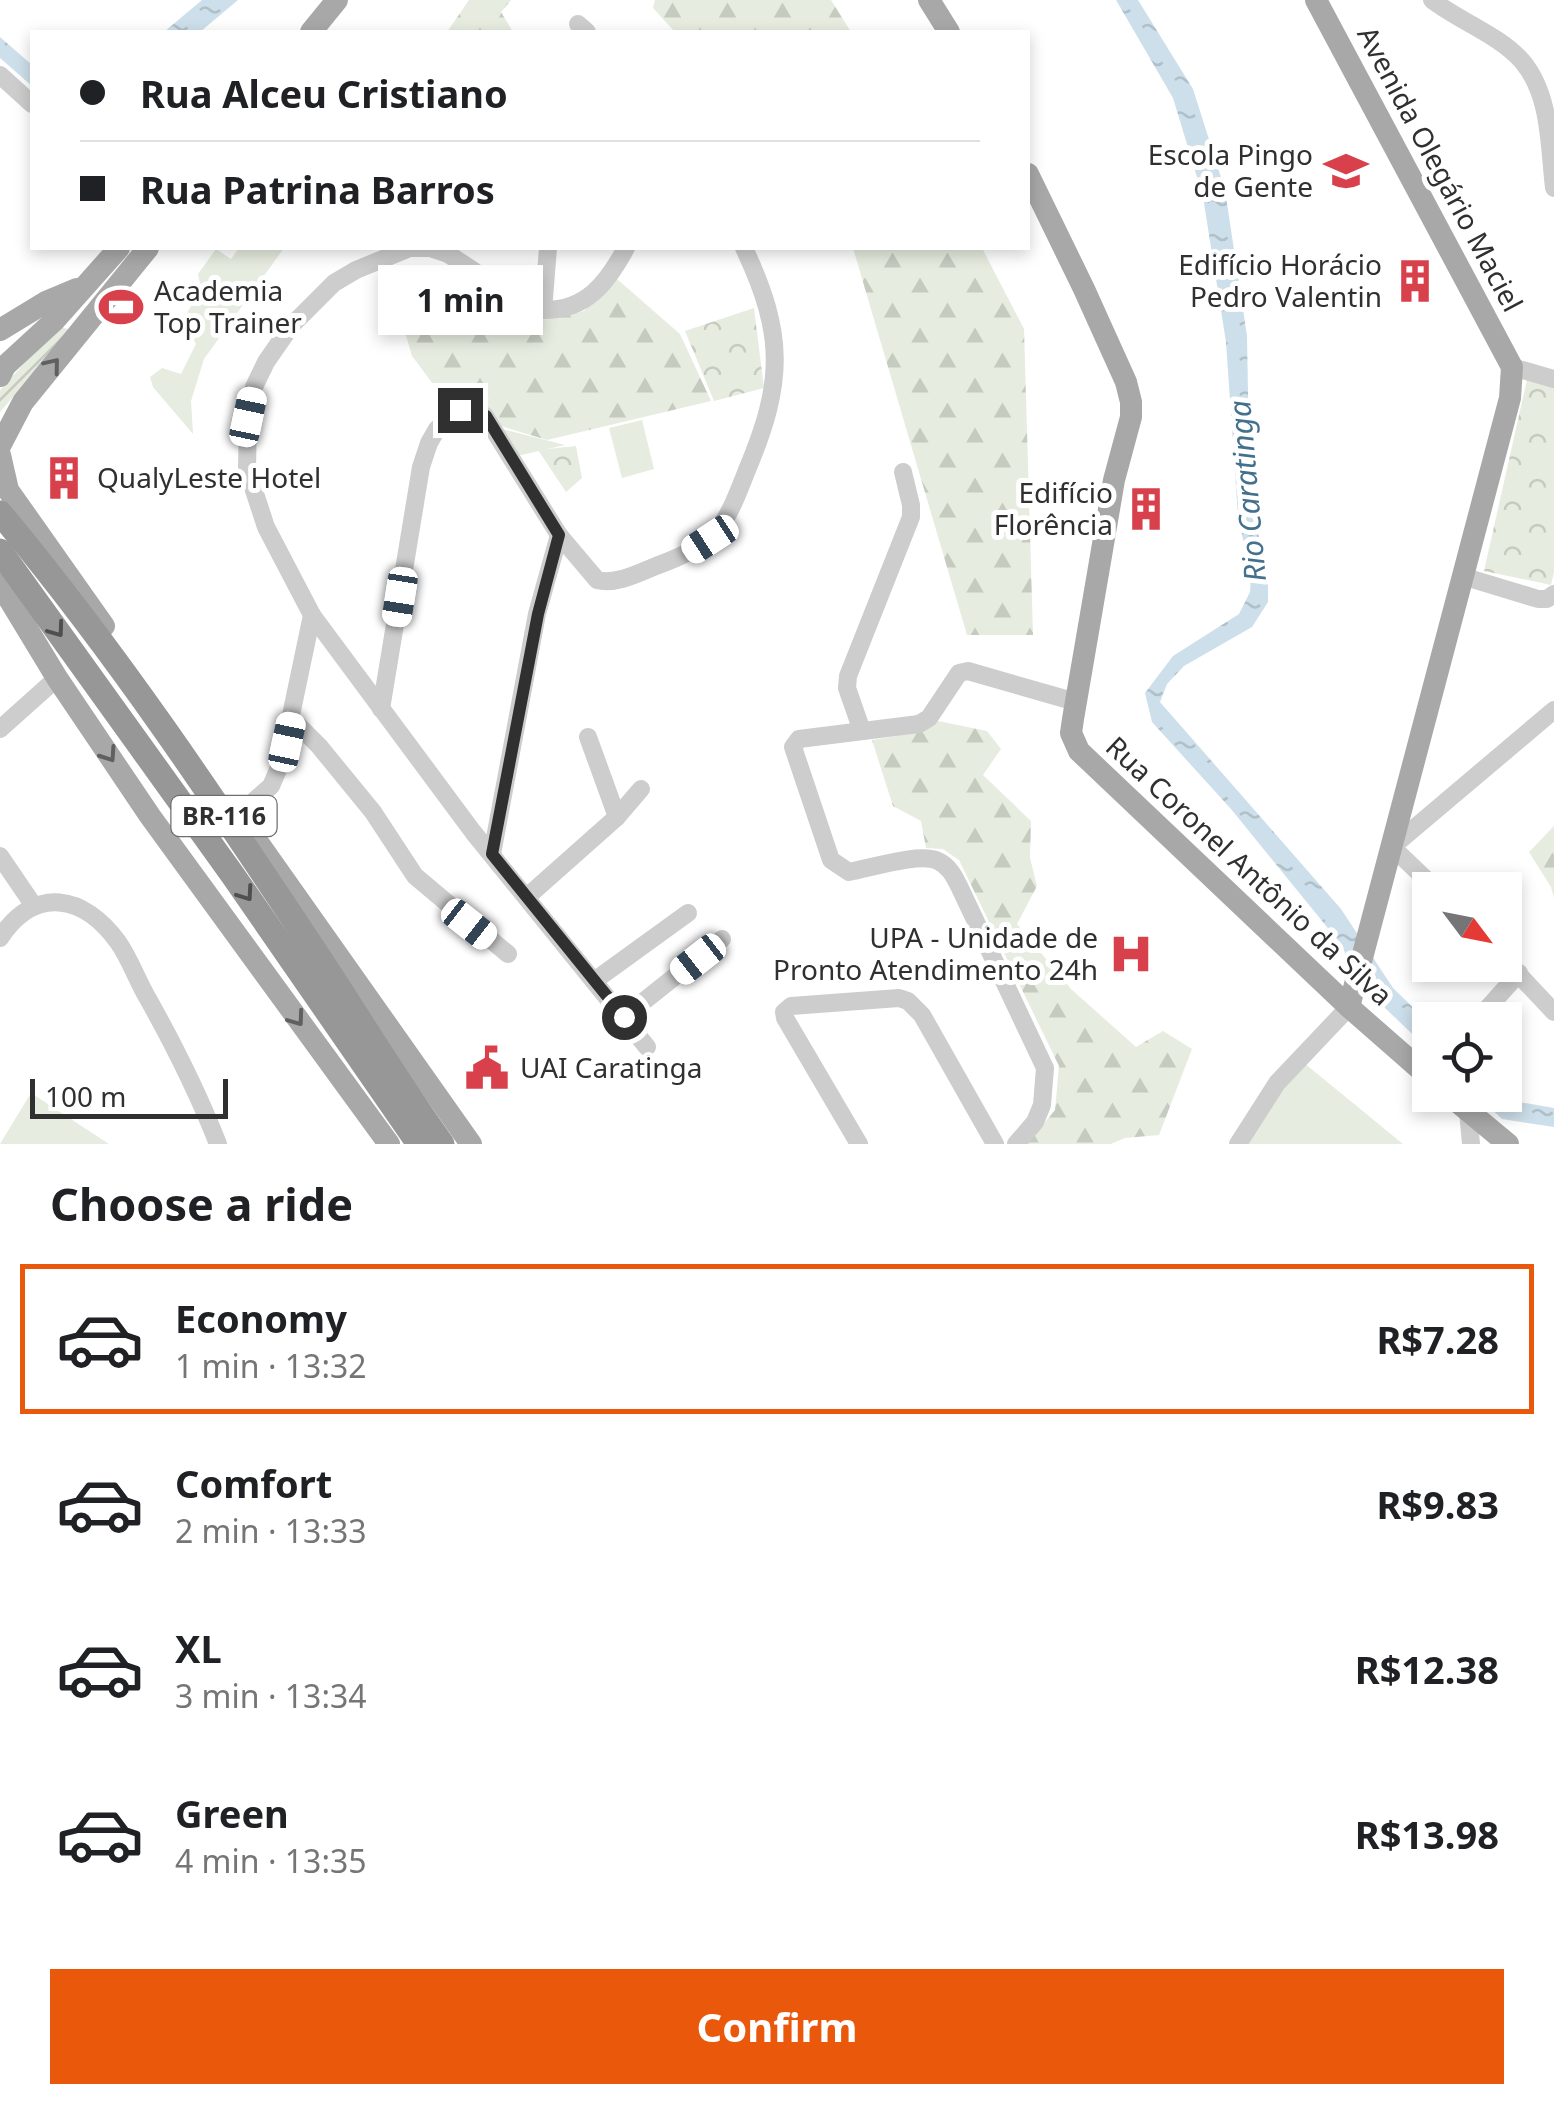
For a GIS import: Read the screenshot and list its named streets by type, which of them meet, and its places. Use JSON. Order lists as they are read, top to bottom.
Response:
{
  "streets": {
    "highway": ["BR-116"],
    "main road": ["Avenida Olegário Maciel", "Rua Coronel Antônio da Silva"]
  },
  "water": ["Rio Caratinga"],
  "places": {
    "school or university": ["Escola Pingo de Gente"],
    "building": ["Edifício Horácio Pedro Valentin", "QualyLeste Hotel", "Edifício Florência"],
    "sports": ["Academia Top Trainer"],
    "hospital": ["UPA - Unidade de Pronto Atendimento 24h"],
    "public building": ["UAI Caratinga"]
  },
  "scale_bar": "100 m",
  "north": "bottom right",
  "page": {
    "banner": ["Rua Alceu Cristiano", "Rua Patrina Barros"],
    "bubble": "1 min",
    "scale": "100 m",
    "heading": "Choose a ride",
    "list": [
      {
        "name": "Economy",
        "note": "1 min · 13:32",
        "value": "R$7.28"
      },
      {
        "name": "Comfort",
        "note": "2 min · 13:33",
        "value": "R$9.83"
      },
      {
        "name": "XL",
        "note": "3 min · 13:34",
        "value": "R$12.38"
      },
      {
        "name": "Green",
        "note": "4 min · 13:35",
        "value": "R$13.98"
      }
    ],
    "buttons": "Confirm"
  }
}
